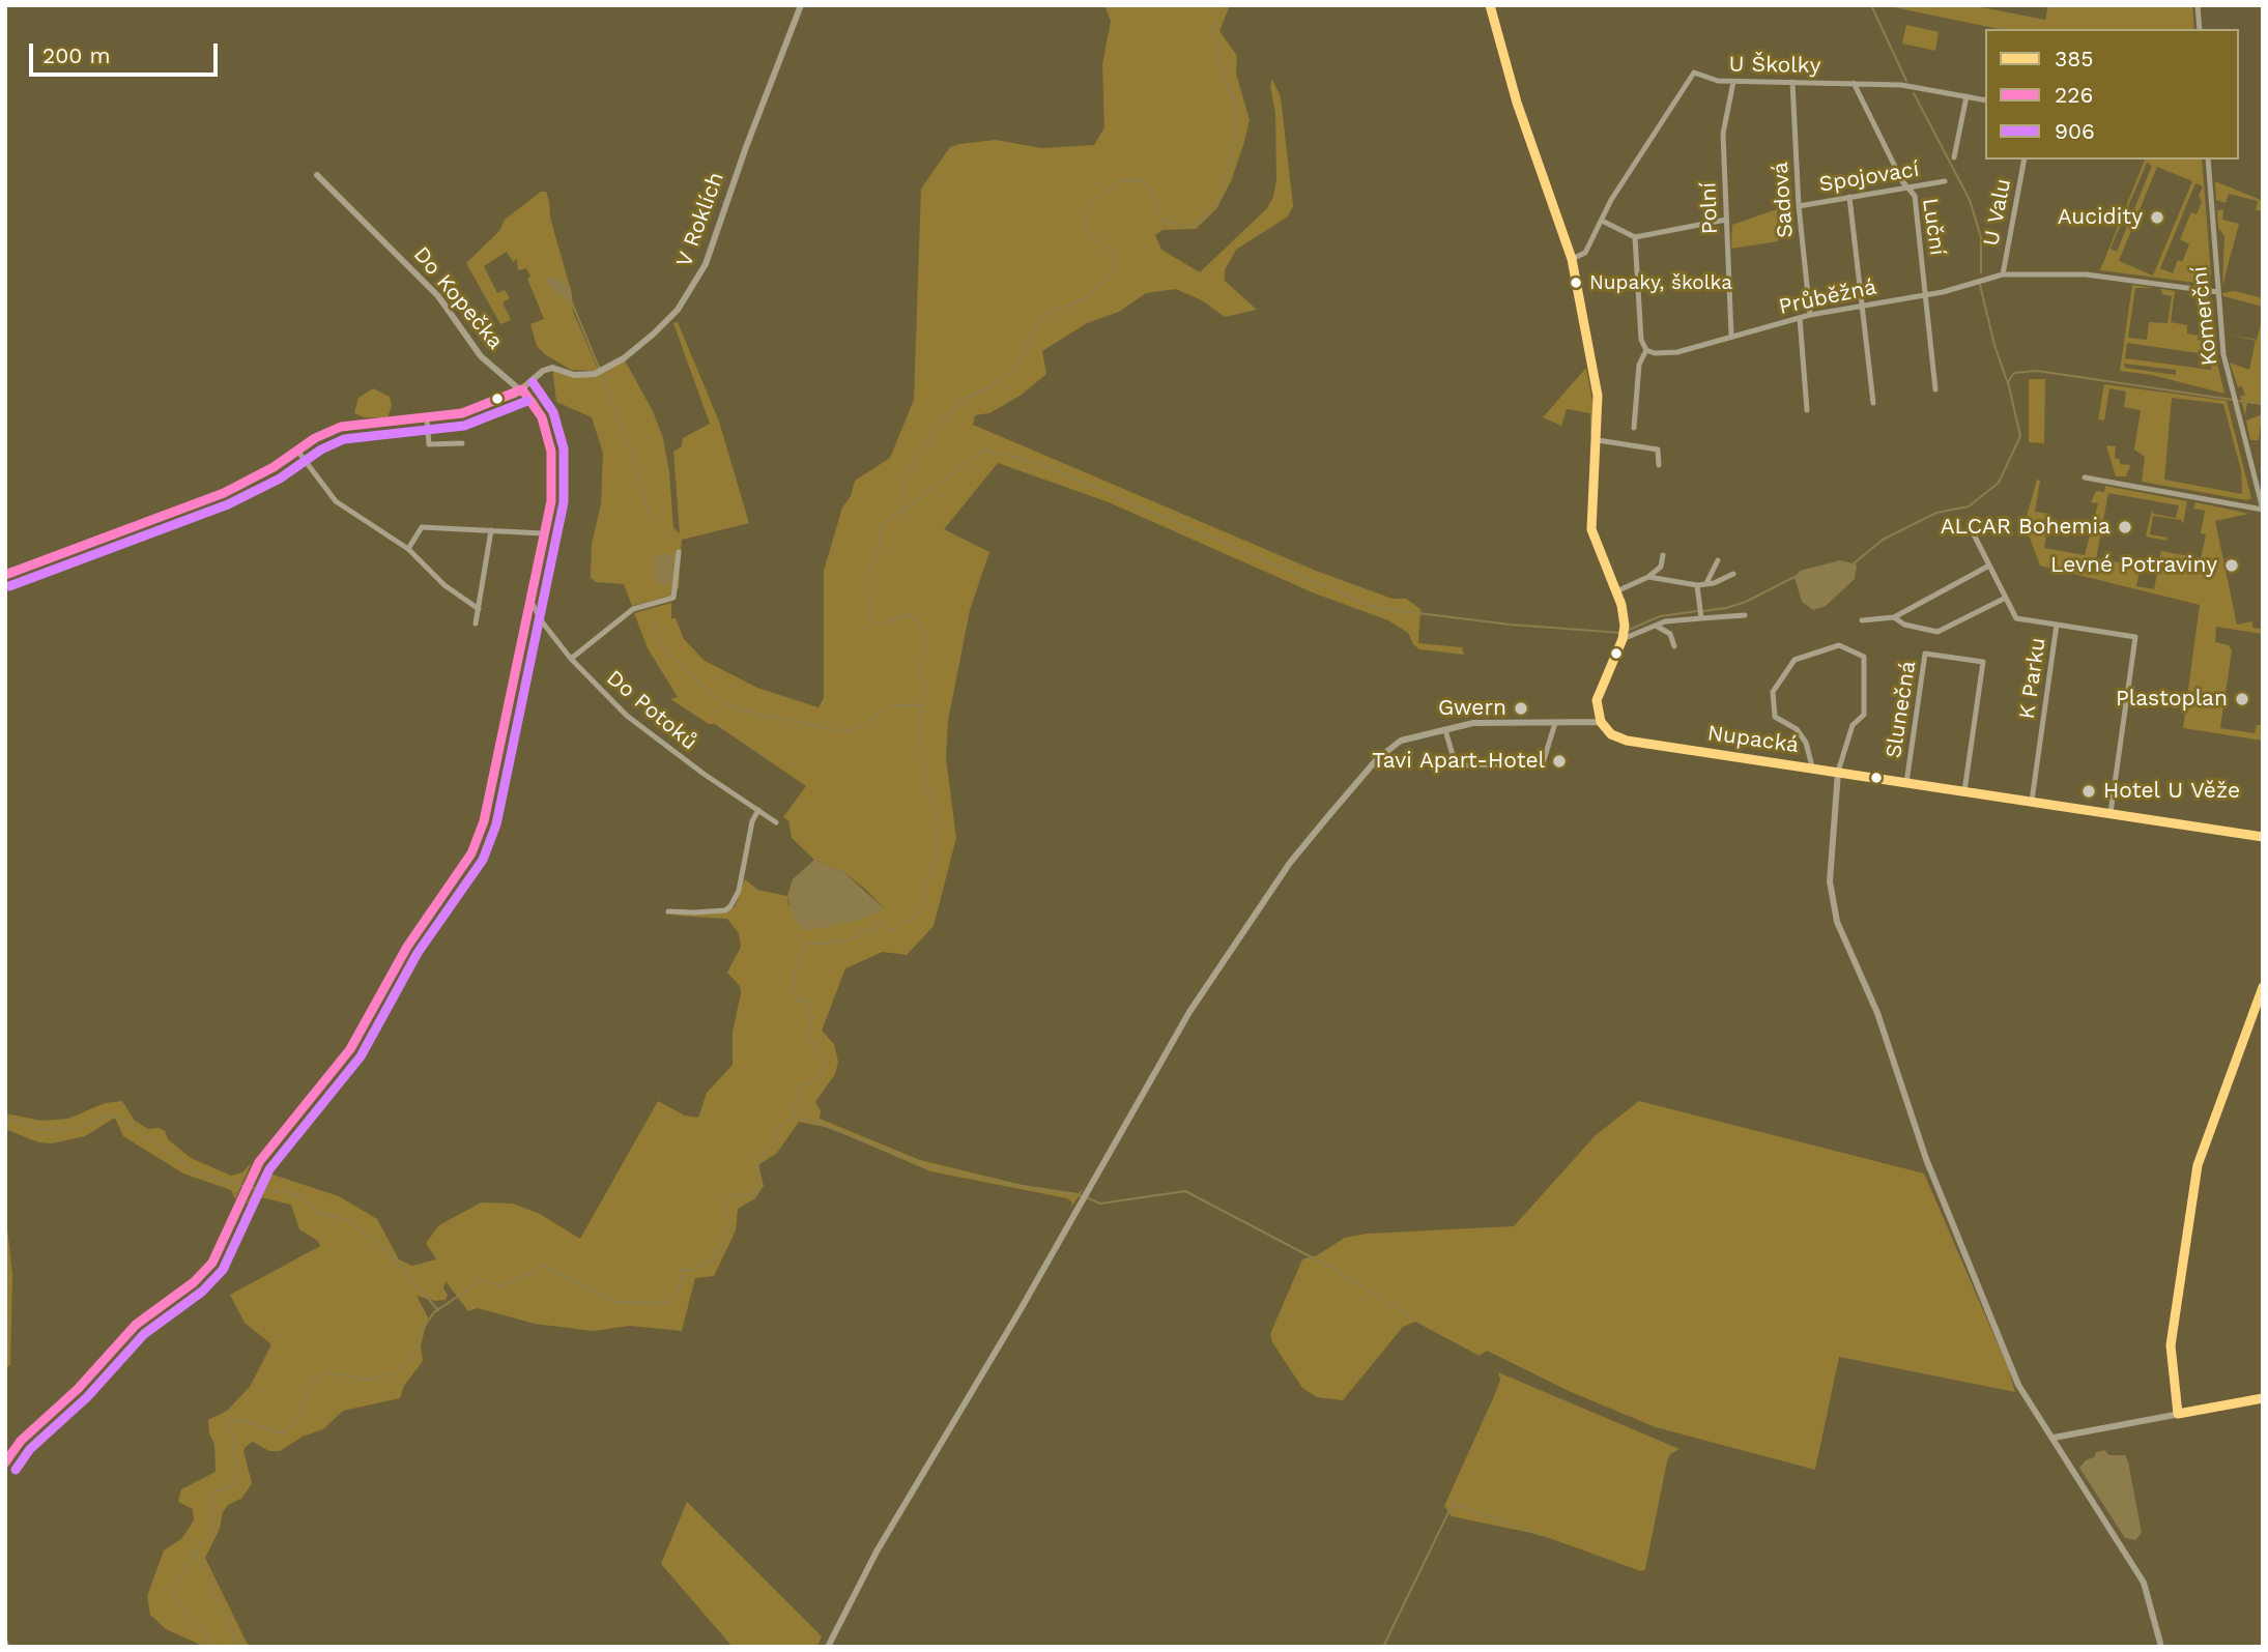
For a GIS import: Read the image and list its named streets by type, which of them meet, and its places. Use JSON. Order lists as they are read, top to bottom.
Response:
{
  "streets": {
    "street": [
      "U Školky",
      "Spojovací",
      "Sadová",
      "Polní",
      "U Valu",
      "V Roklích",
      "Luční",
      "Průběžná",
      "Do Kopečka",
      "Komerční",
      "K Parku",
      "Slunečná",
      "Do Potoků",
      "Nupacká"
    ]
  },
  "crossings": [
    ["U Školky", "Sadová"],
    ["U Školky", "Polní"],
    ["U Školky", "Luční"],
    ["Spojovací", "Sadová"],
    ["Spojovací", "Luční"],
    ["Sadová", "Průběžná"],
    ["Polní", "Průběžná"],
    ["U Valu", "Průběžná"],
    ["V Roklích", "Do Kopečka"],
    ["Luční", "Průběžná"],
    ["Průběžná", "Komerční"],
    ["Do Kopečka", "Do Potoků"],
    ["K Parku", "Nupacká"],
    ["Slunečná", "Nupacká"]
  ],
  "places": [
    "Aucidity",
    "Nupaky, školka",
    "ALCAR Bohemia",
    "Levné Potraviny",
    "Plastoplan",
    "Gwern",
    "Tavi Apart-Hotel",
    "Hotel U Věže"
  ],
  "lines": ["transit line 385", "transit line 906", "transit line 226"],
  "legend": ["385", "226", "906"],
  "scale_bar": "200 m"
}
